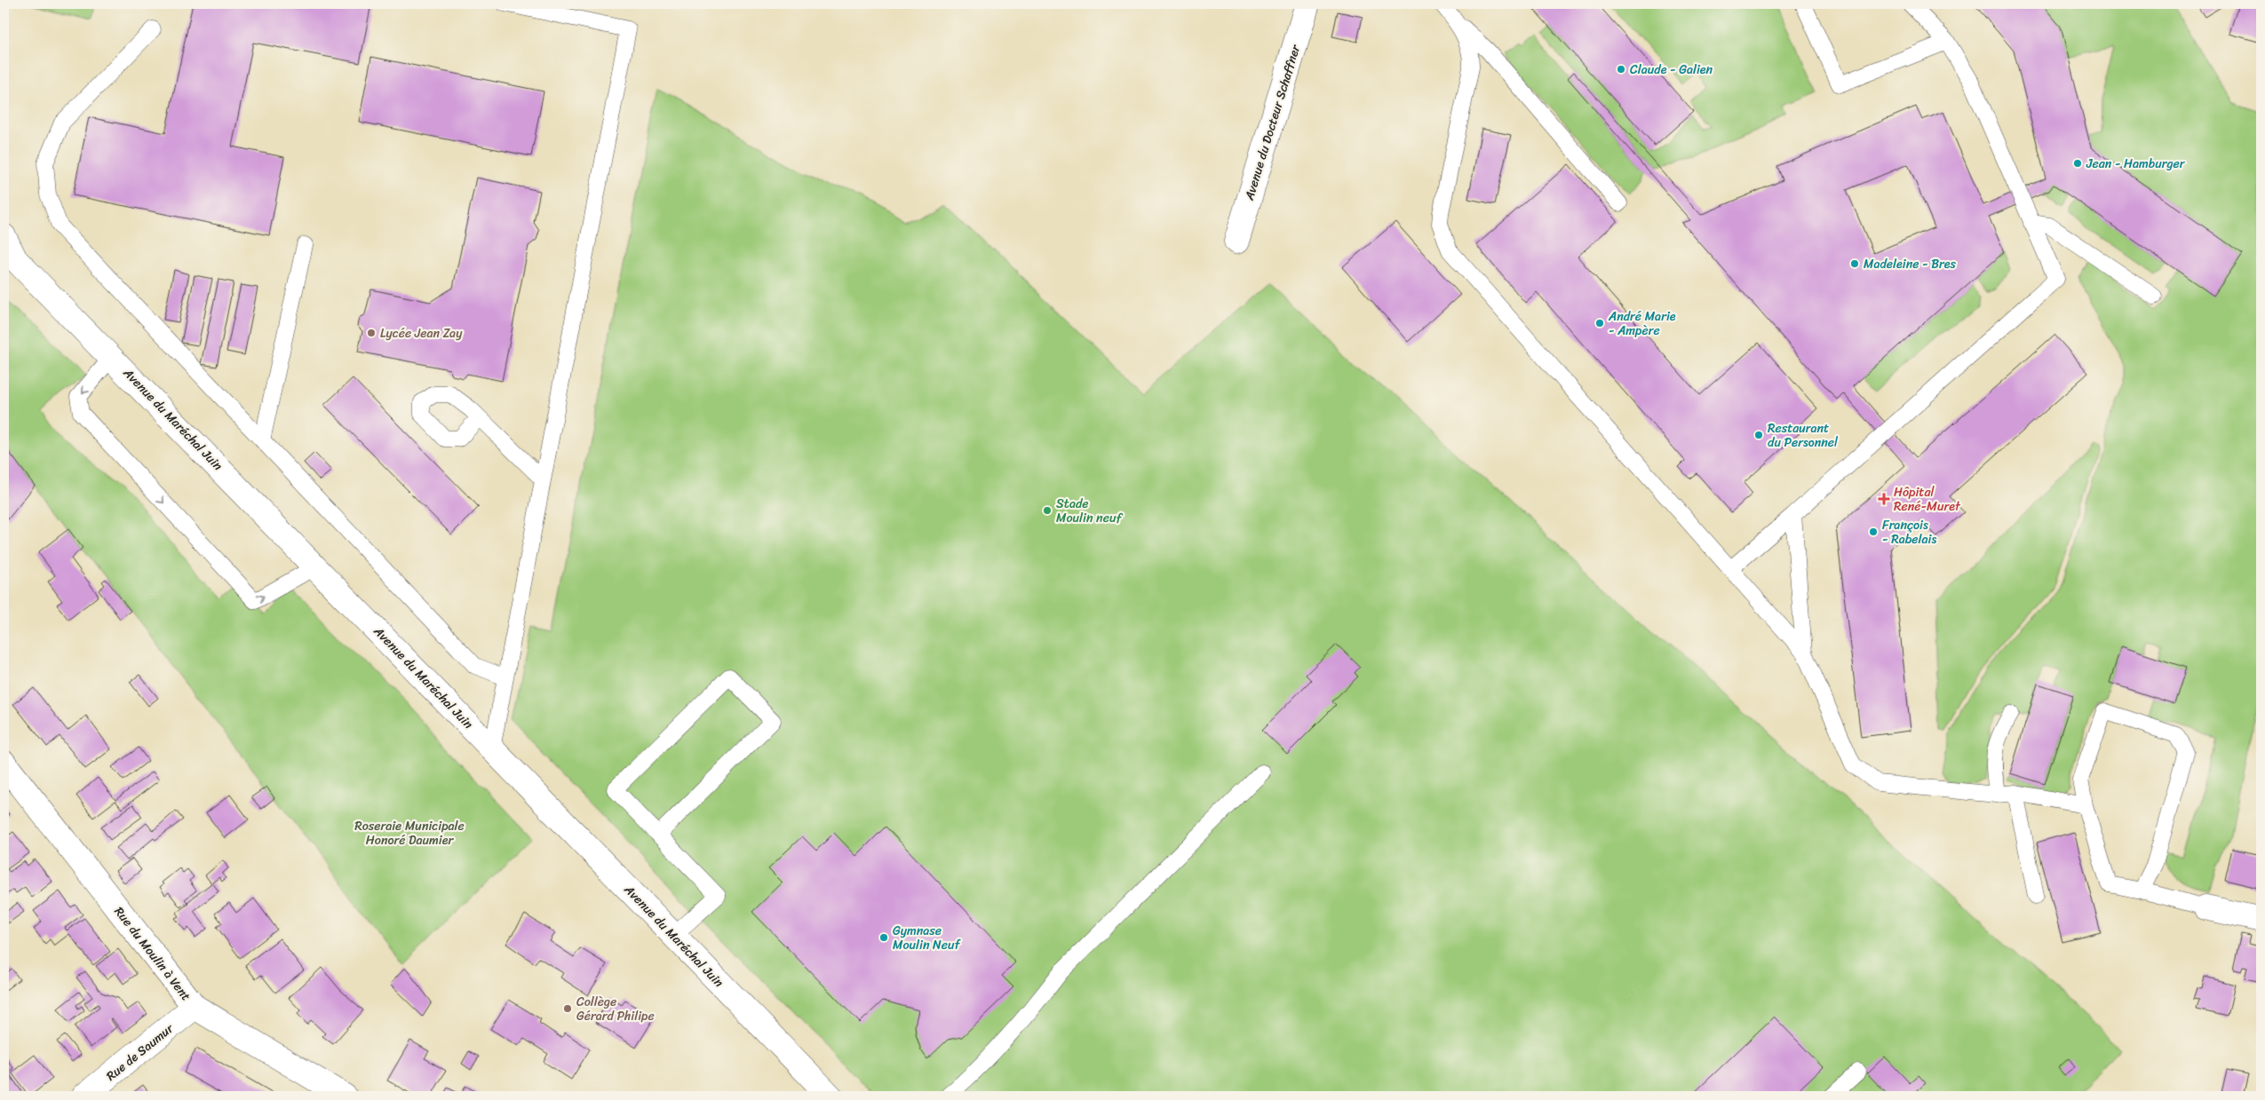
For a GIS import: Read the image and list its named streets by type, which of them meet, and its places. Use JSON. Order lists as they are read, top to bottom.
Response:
{
  "streets": {
    "street": [
      "Avenue du Docteur Schaffner",
      "Avenue du Maréchal Juin",
      "Rue du Moulin à Vent",
      "Rue de Saumur"
    ]
  },
  "crossings": [
    ["Rue du Moulin à Vent", "Rue de Saumur"]
  ],
  "parks": ["Roseraie Municipale Honoré Daumier"],
  "places": {
    "other": [
      "Claude - Galien",
      "Jean - Hamburger",
      "Madeleine - Bres",
      "André Marie - Ampère",
      "Lycée Jean Zay",
      "Restaurant du Personnel",
      "Stade Moulin neuf",
      "François - Rabelais",
      "Gymnase Moulin Neuf",
      "Collège Gérard Philipe"
    ],
    "health": ["Hôpital René-Muret"]
  }
}
